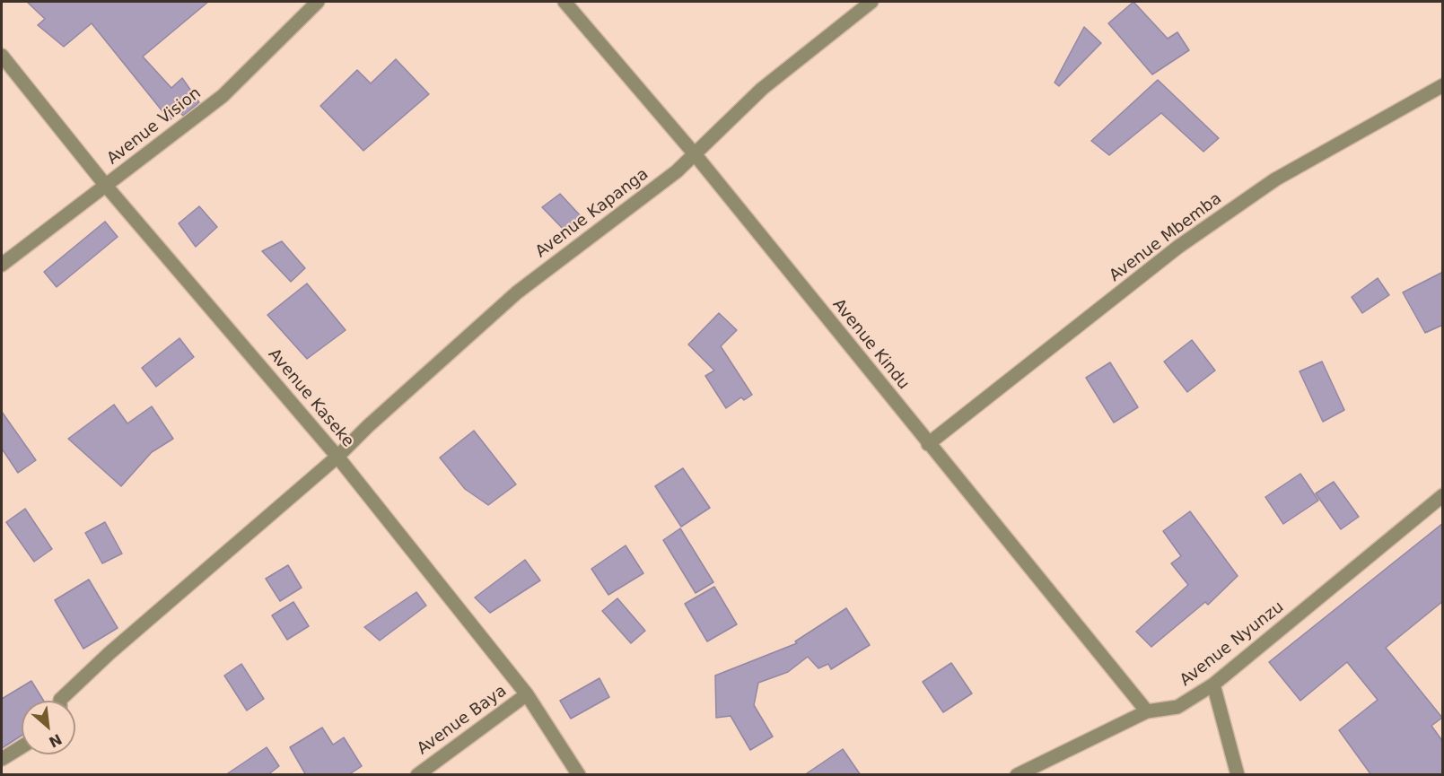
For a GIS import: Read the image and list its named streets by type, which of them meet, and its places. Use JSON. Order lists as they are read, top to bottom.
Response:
{
  "streets": {
    "street": [
      "Avenue Vision",
      "Avenue Kapanga",
      "Avenue Mbemba",
      "Avenue Kindu",
      "Avenue Kaseke",
      "Avenue Nyunzu",
      "Avenue Baya"
    ]
  },
  "crossings": [
    ["Avenue Vision", "Avenue Kaseke"],
    ["Avenue Kapanga", "Avenue Kindu"],
    ["Avenue Kapanga", "Avenue Kaseke"],
    ["Avenue Mbemba", "Avenue Kindu"],
    ["Avenue Kindu", "Avenue Nyunzu"],
    ["Avenue Kaseke", "Avenue Baya"]
  ],
  "north": "bottom right"
}
